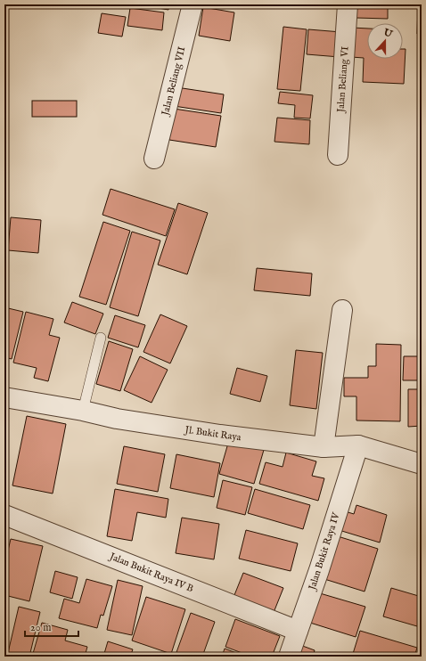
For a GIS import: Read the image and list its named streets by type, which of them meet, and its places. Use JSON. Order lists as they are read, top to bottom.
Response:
{
  "streets": {
    "street": [
      "Jalan Beliang VI",
      "Jalan Beliang VII",
      "Jl. Bukit Raya",
      "Jalan Bukit Raya IV",
      "Jalan Bukit Raya IV B"
    ]
  },
  "crossings": [
    ["Jl. Bukit Raya", "Jalan Bukit Raya IV"],
    ["Jalan Bukit Raya IV", "Jalan Bukit Raya IV B"]
  ],
  "scale_bar": "20 m",
  "north": "top"
}
